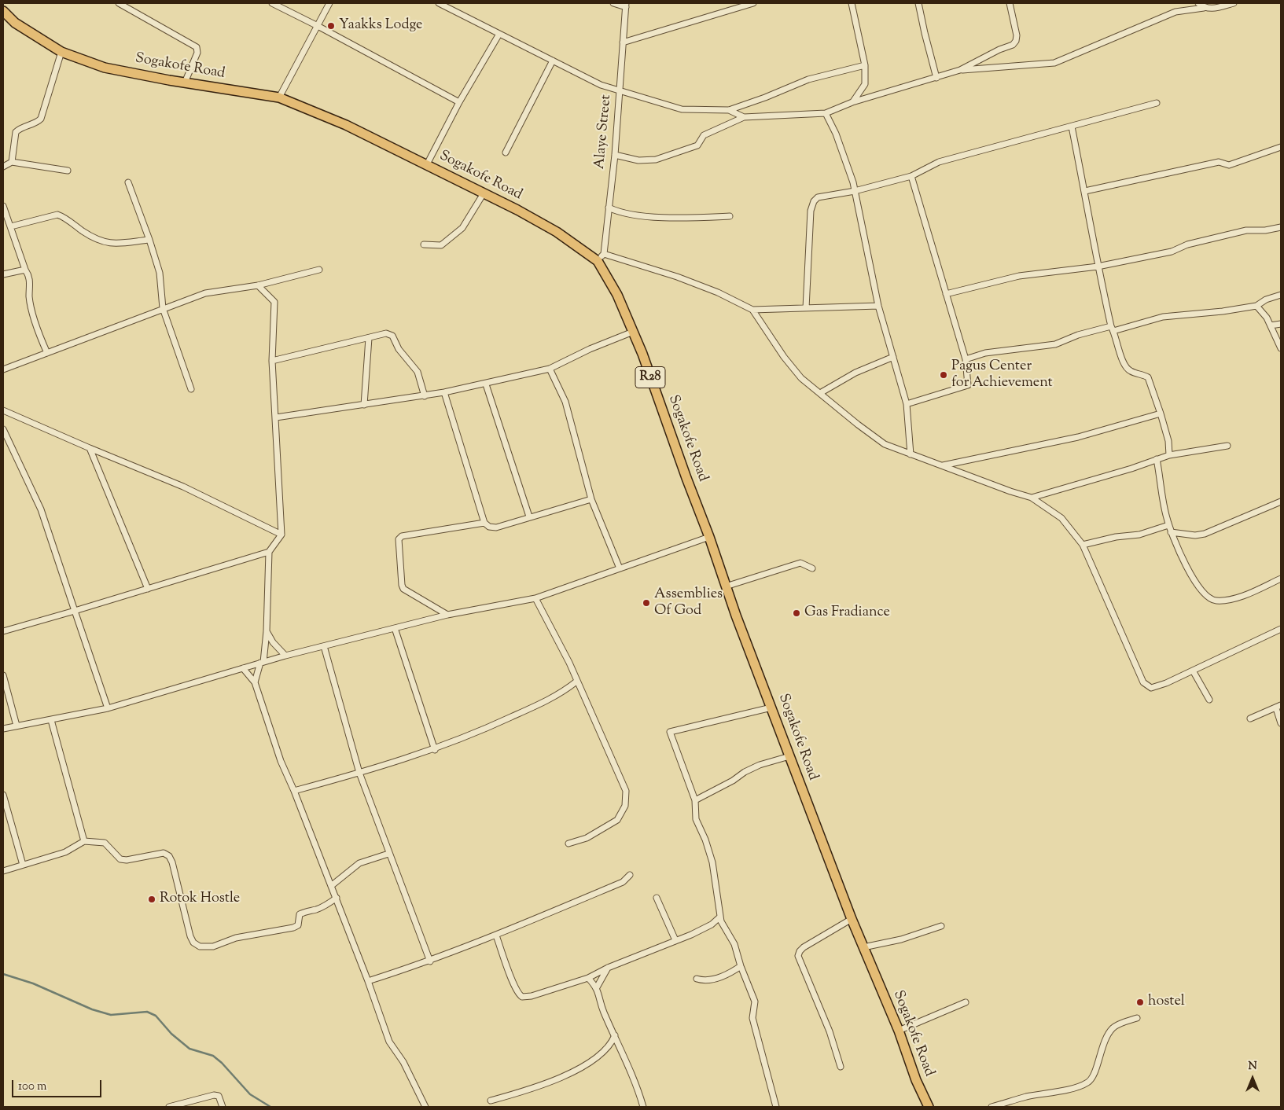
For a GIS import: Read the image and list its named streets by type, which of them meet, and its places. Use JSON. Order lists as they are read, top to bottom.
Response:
{
  "streets": {
    "main road": ["Sogakofe Road", "R28"],
    "street": ["Alaye Street"]
  },
  "crossings": [
    ["Sogakofe Road", "Alaye Street"]
  ],
  "places": [
    "Yaakks Lodge",
    "Pagus Center for Achievement",
    "Assemblies Of God",
    "Gas Fradiance",
    "Rotok Hostle",
    "hostel"
  ],
  "scale_bar": "100 m",
  "north": "top"
}
